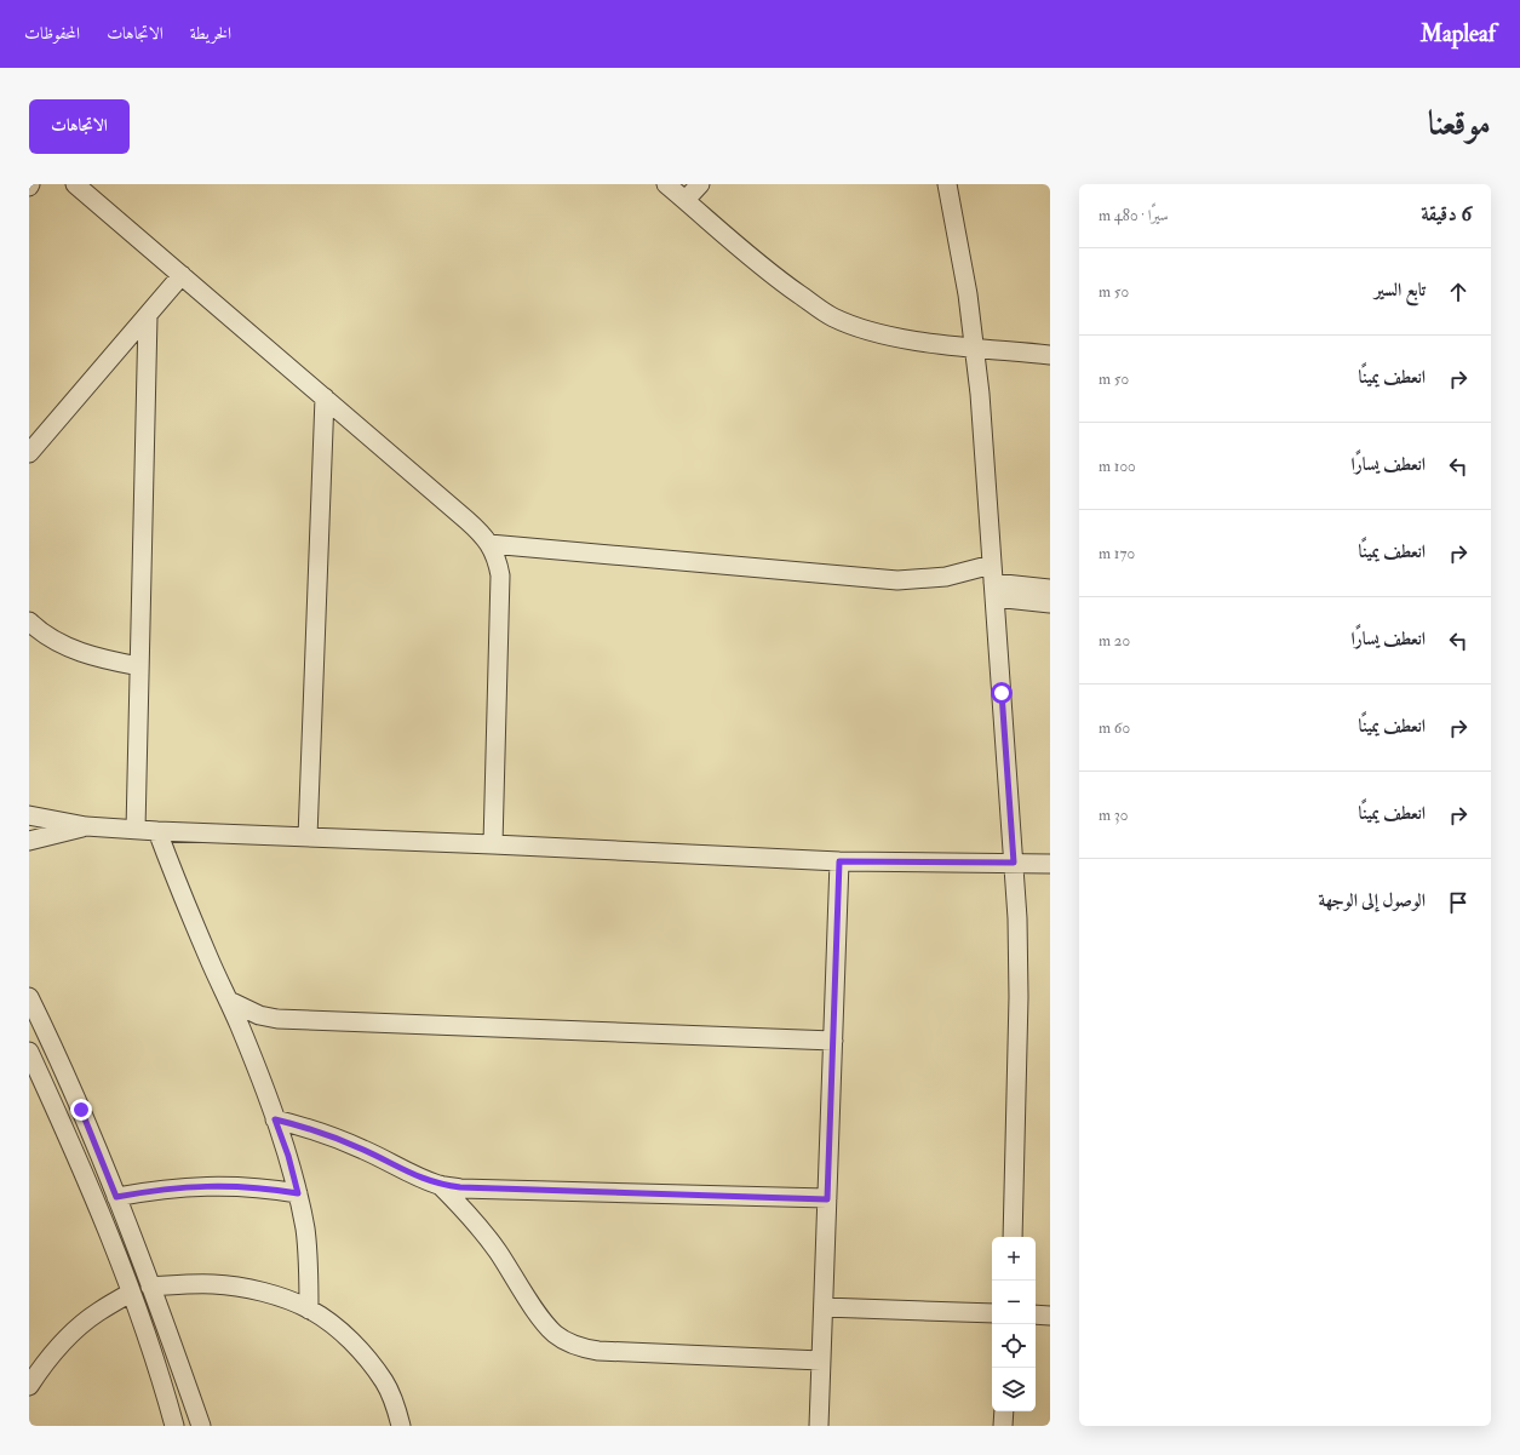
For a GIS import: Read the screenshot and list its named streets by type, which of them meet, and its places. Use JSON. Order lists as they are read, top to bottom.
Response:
{
  "page": {
    "header": "Mapleaf",
    "nav": ["الخريطة", "الاتجاهات", "المحفوظات"],
    "title": "موقعنا",
    "buttons": "الاتجاهات",
    "heading": ["6 دقيقة", "سيرًا · 480 m"],
    "list": [
      ["تابع السير", "50 m"],
      ["انعطف يمينًا", "50 m"],
      ["انعطف يسارًا", "100 m"],
      ["انعطف يمينًا", "170 m"],
      ["انعطف يسارًا", "20 m"],
      ["انعطف يمينًا", "60 m"],
      ["انعطف يمينًا", "30 m"],
      "الوصول إلى الوجهة"
    ],
    "map_buttons": ["+", "−"]
  }
}
